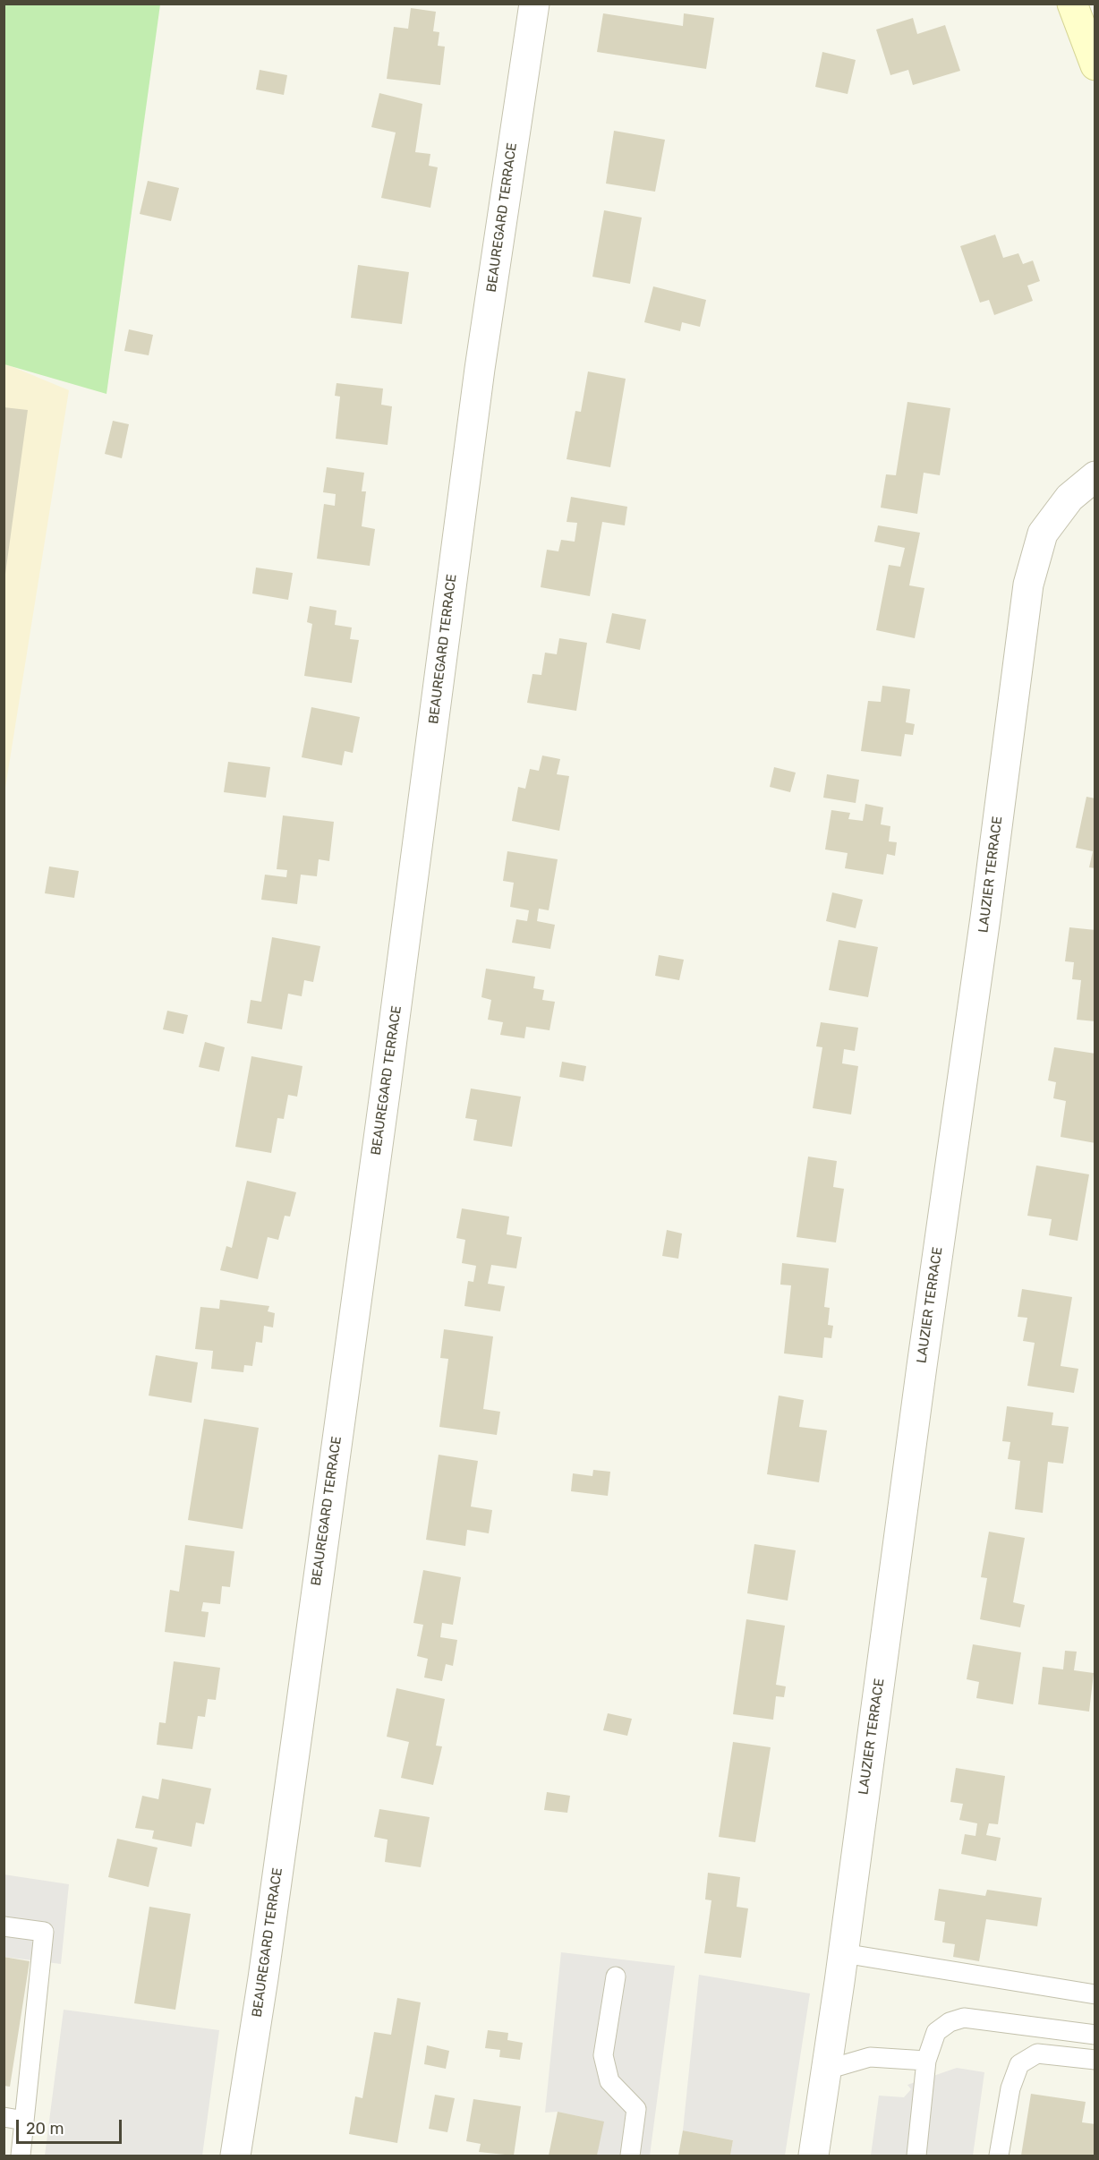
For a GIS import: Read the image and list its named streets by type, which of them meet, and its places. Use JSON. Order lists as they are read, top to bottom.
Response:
{
  "streets": {
    "street": ["BEAUREGARD TERRACE", "LAUZIER TERRACE"]
  },
  "scale_bar": "20 m"
}
